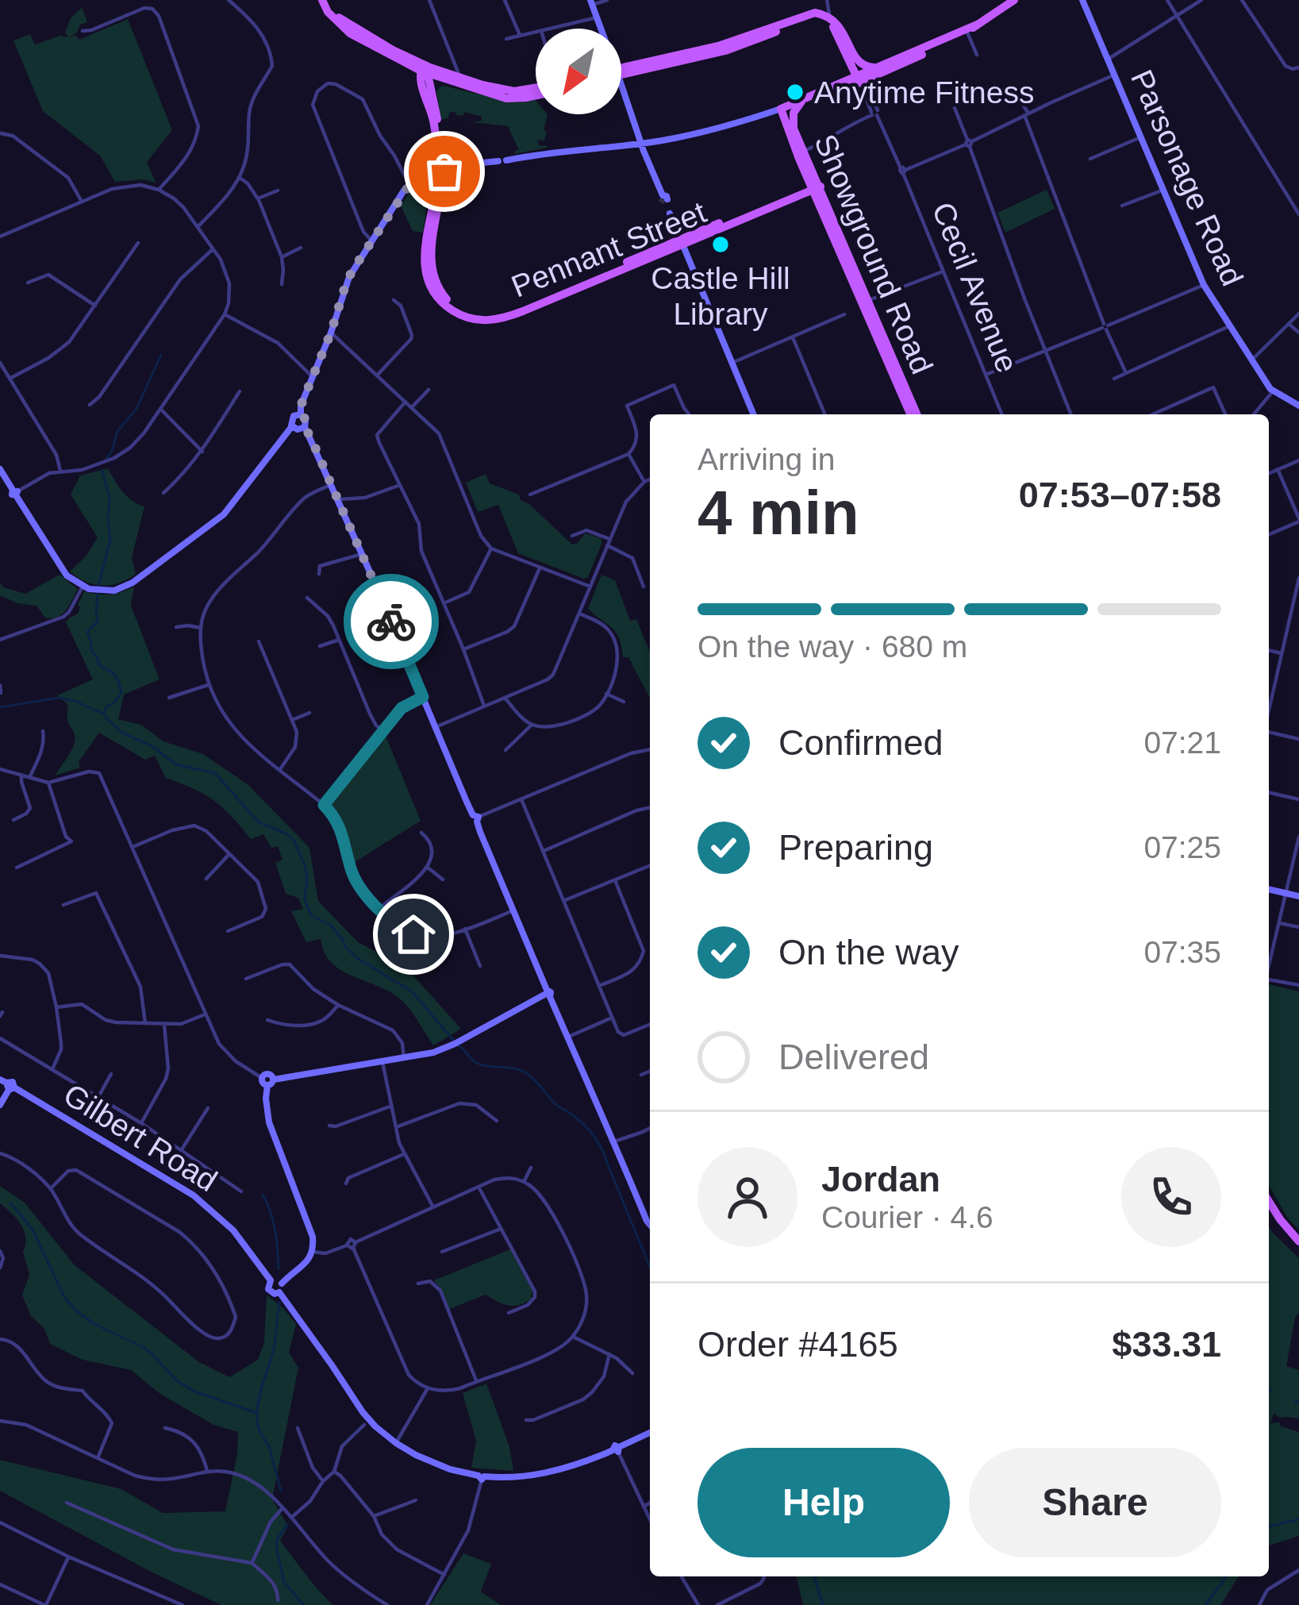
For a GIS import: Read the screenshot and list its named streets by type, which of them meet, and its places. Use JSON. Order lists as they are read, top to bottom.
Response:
{
  "streets": {
    "main road": ["Pennant Street", "Showground Road", "Cecil Avenue"],
    "street": ["Parsonage Road", "Gilbert Road"]
  },
  "crossings": [
    ["Pennant Street", "Showground Road"]
  ],
  "places": ["Anytime Fitness", "Castle Hill Library"],
  "north": "bottom left",
  "page": {
    "heading": ["4 min", "Arriving in", "07:53–07:58"],
    "panel": [
      "Jordan",
      "Courier · 4.6",
      "Order #4165",
      "$33.31"
    ],
    "bar": "On the way · 680 m",
    "list": [
      ["Confirmed", "07:21"],
      ["Preparing", "07:25"],
      ["On the way", "07:35"],
      "Delivered"
    ],
    "buttons": ["Help", "Share"]
  }
}
